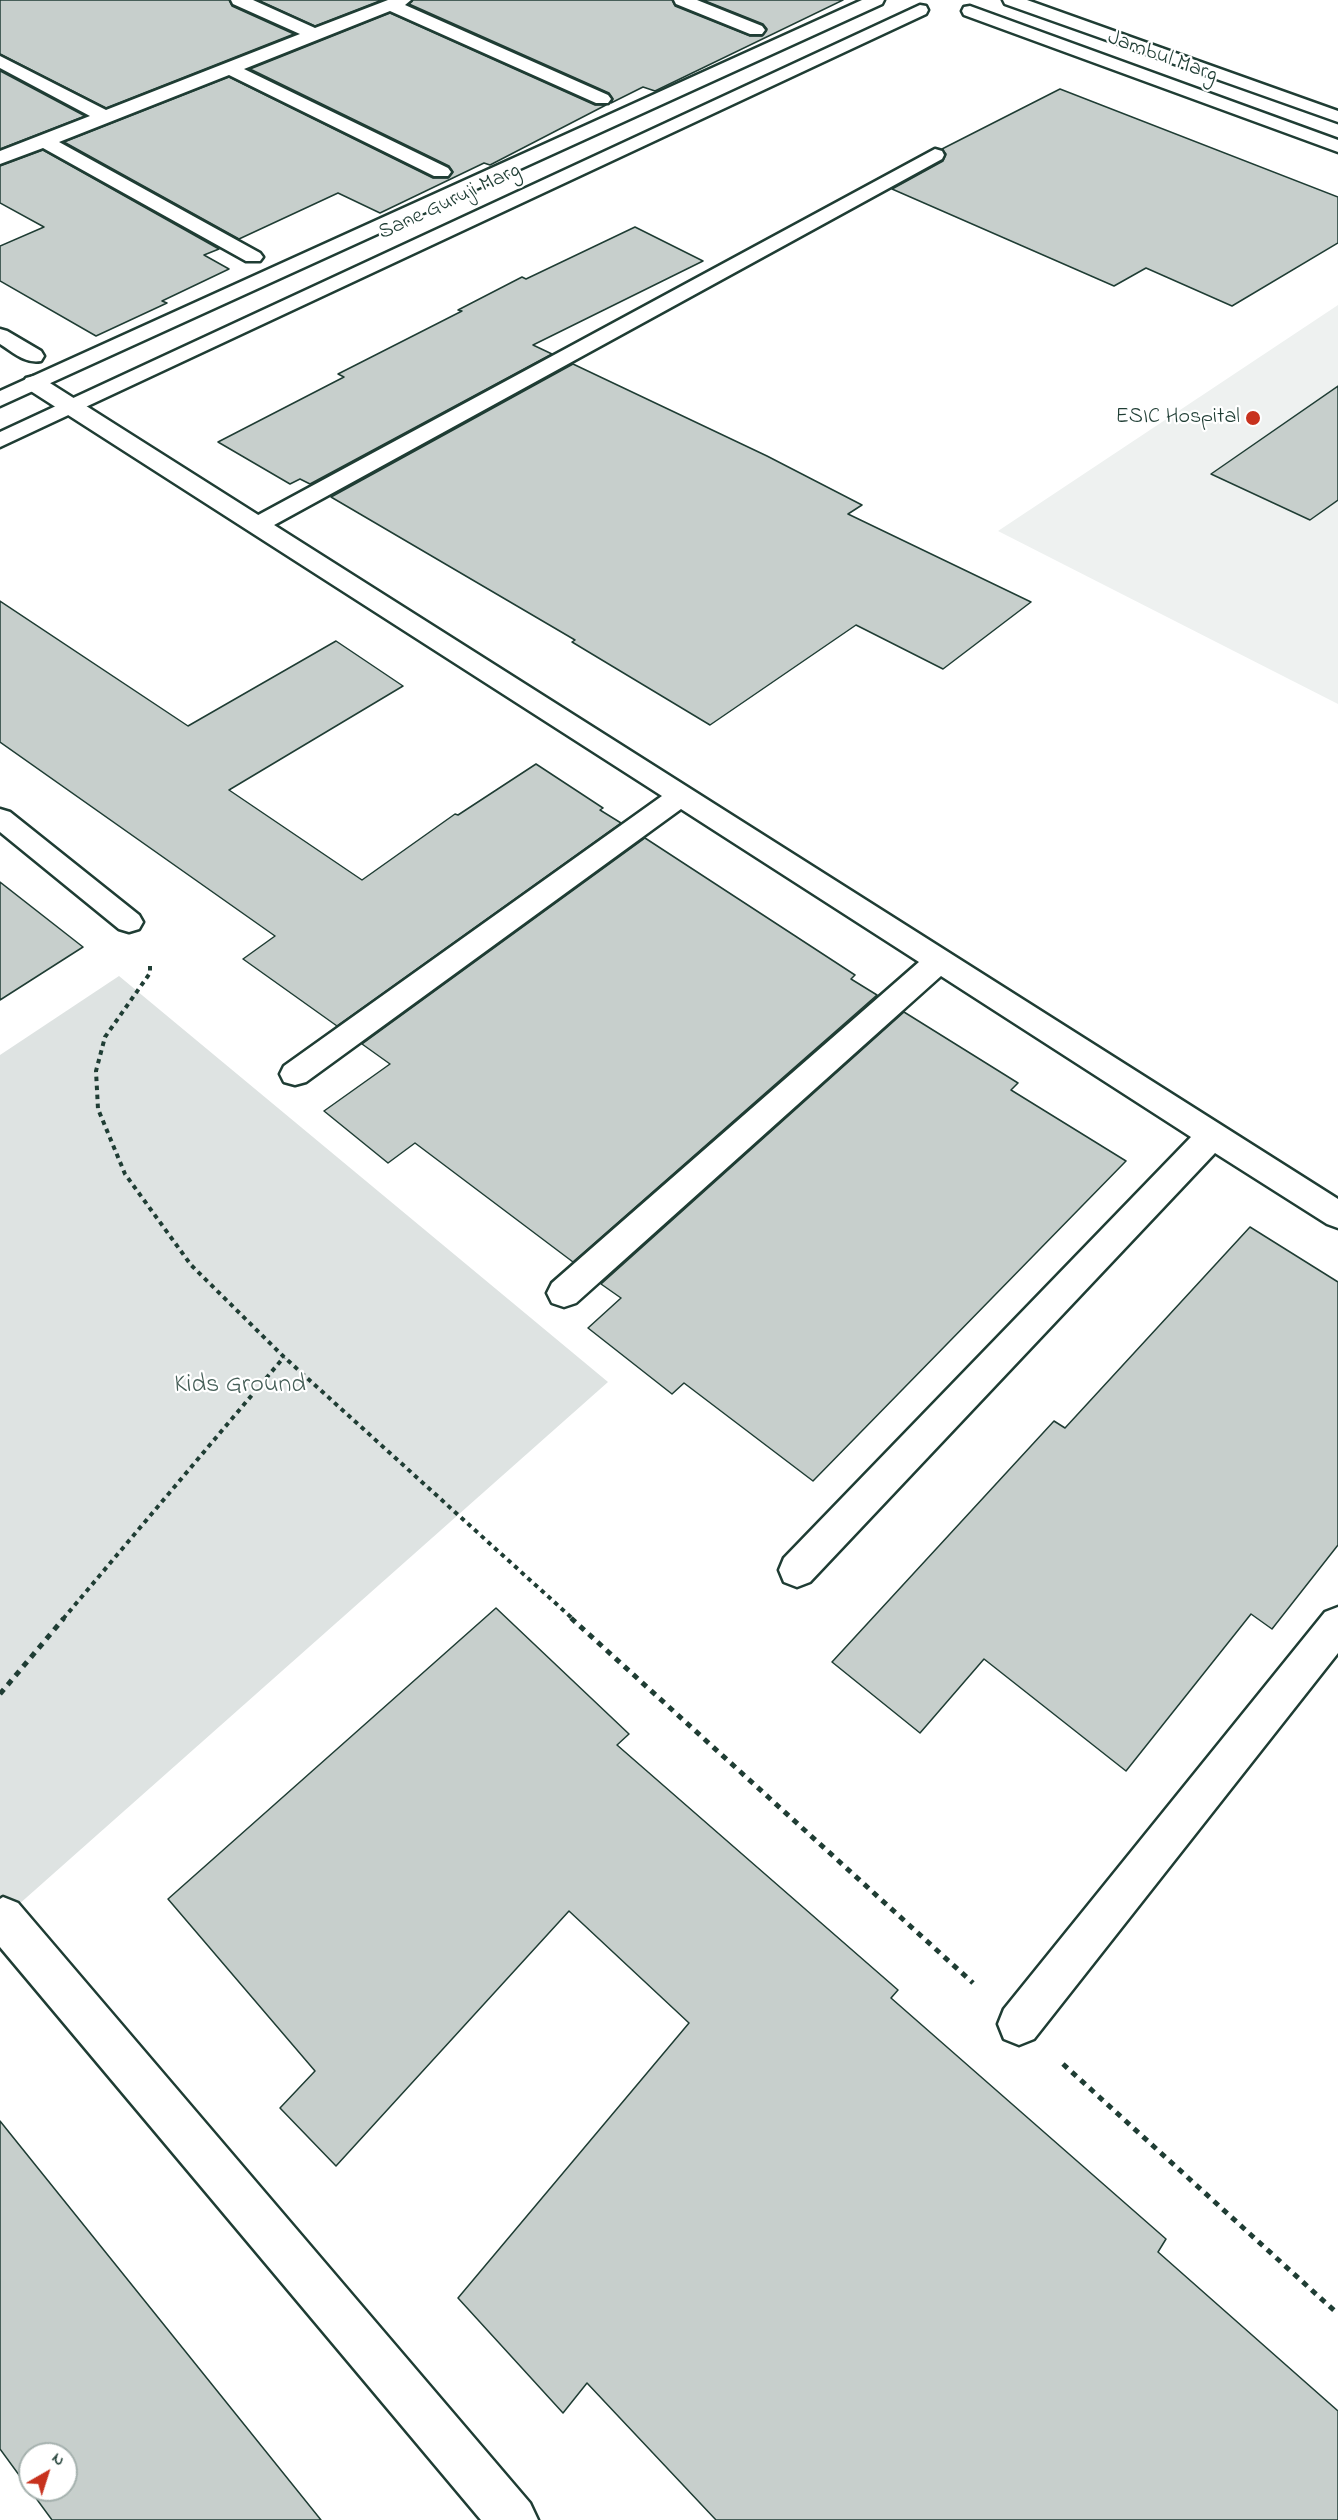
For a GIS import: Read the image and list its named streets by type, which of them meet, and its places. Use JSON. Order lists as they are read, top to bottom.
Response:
{
  "streets": {
    "street": ["Jambul Marg", "Sane Guruji Marg"]
  },
  "crossings": [
    ["Jambul Marg", "Sane Guruji Marg"]
  ],
  "parks": ["Kids Ground"],
  "places": ["ESIC Hospital"],
  "north": "top right"
}
